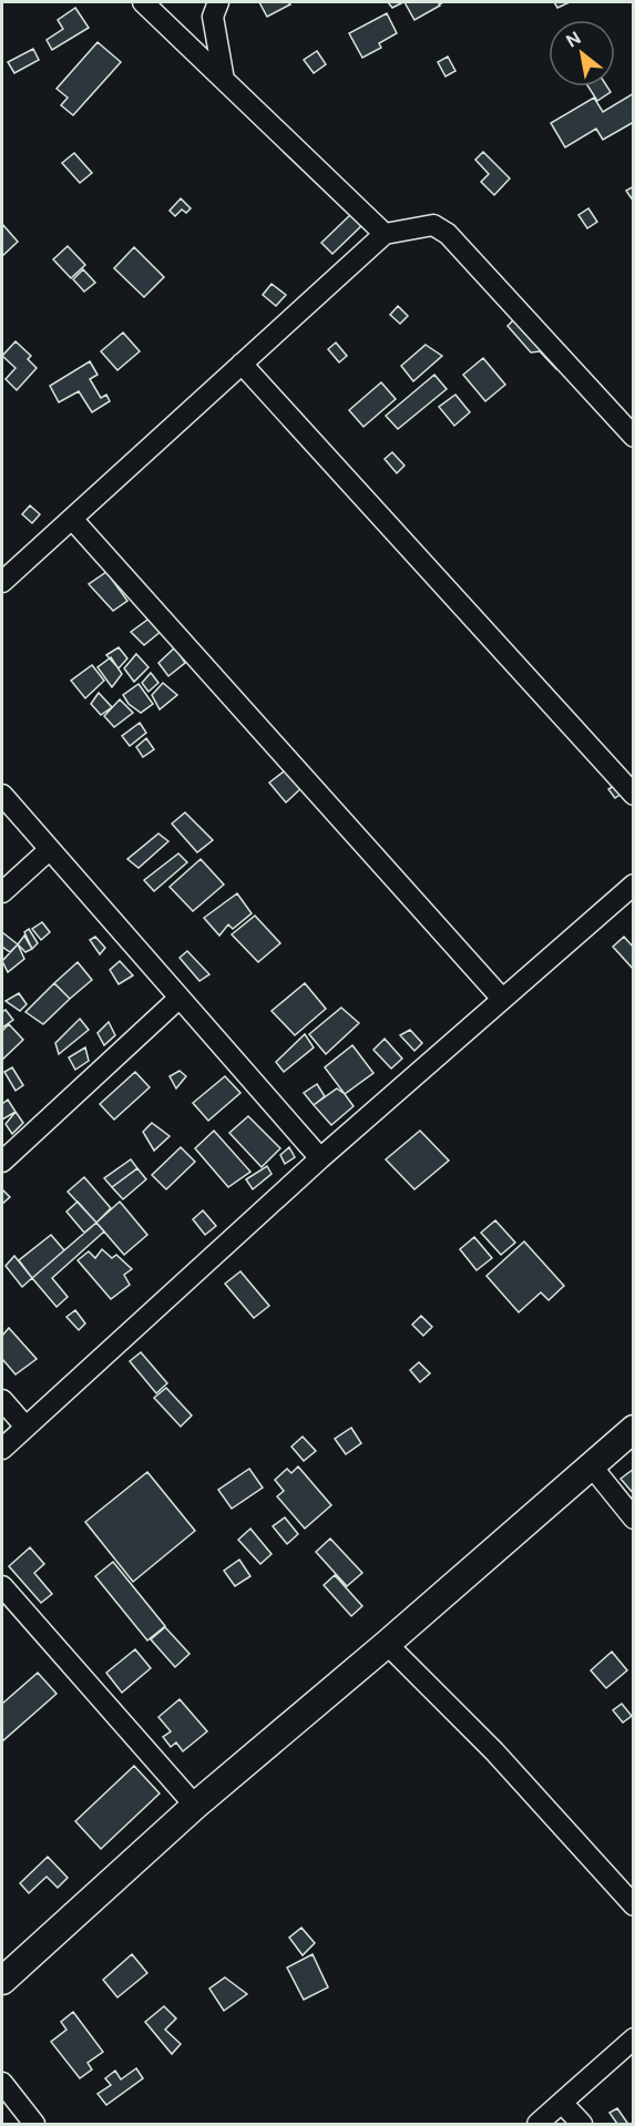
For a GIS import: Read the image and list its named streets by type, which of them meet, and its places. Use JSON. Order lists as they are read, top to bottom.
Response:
{
  "north": "top left"
}
